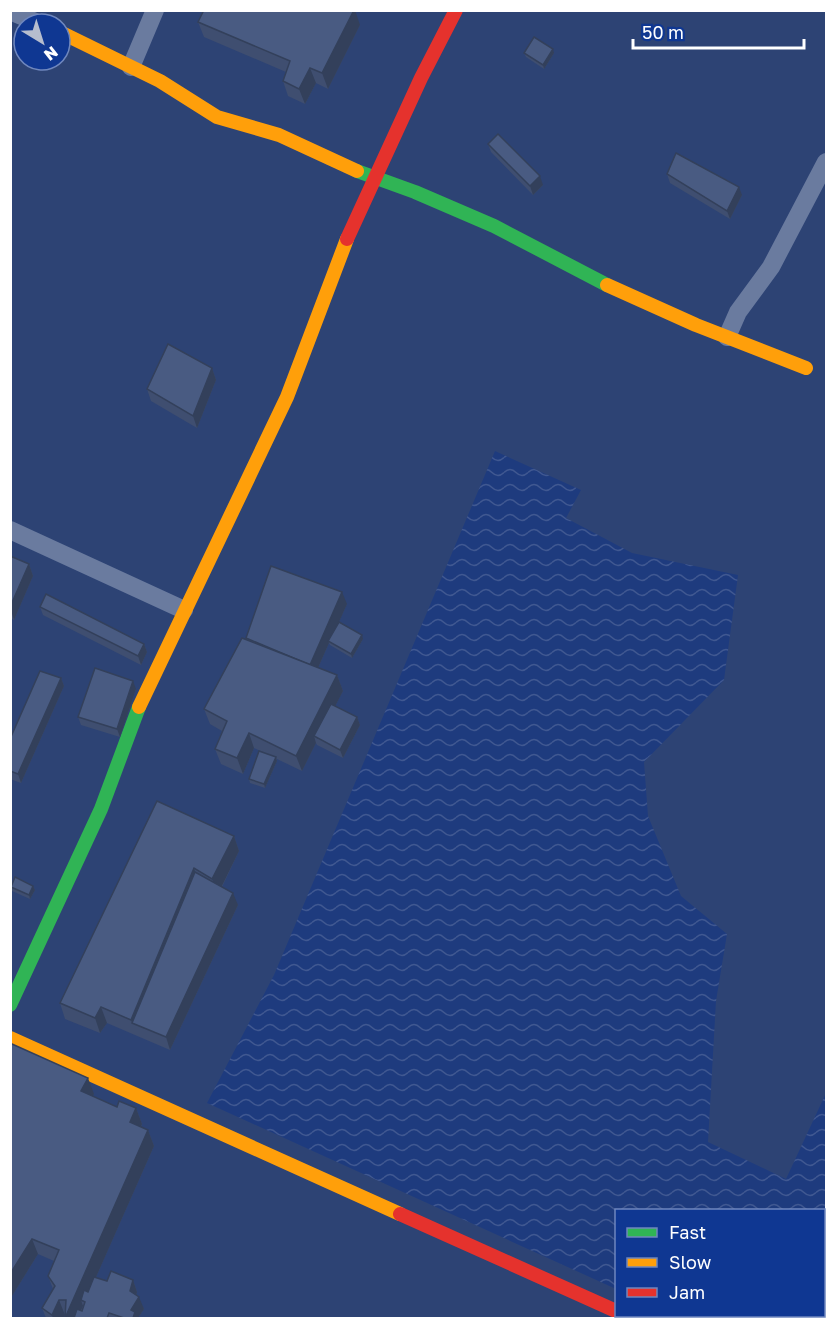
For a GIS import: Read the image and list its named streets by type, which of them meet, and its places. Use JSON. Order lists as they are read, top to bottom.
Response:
{
  "legend": ["Fast", "Slow", "Jam"],
  "scale_bar": "50 m",
  "north": "bottom right"
}
